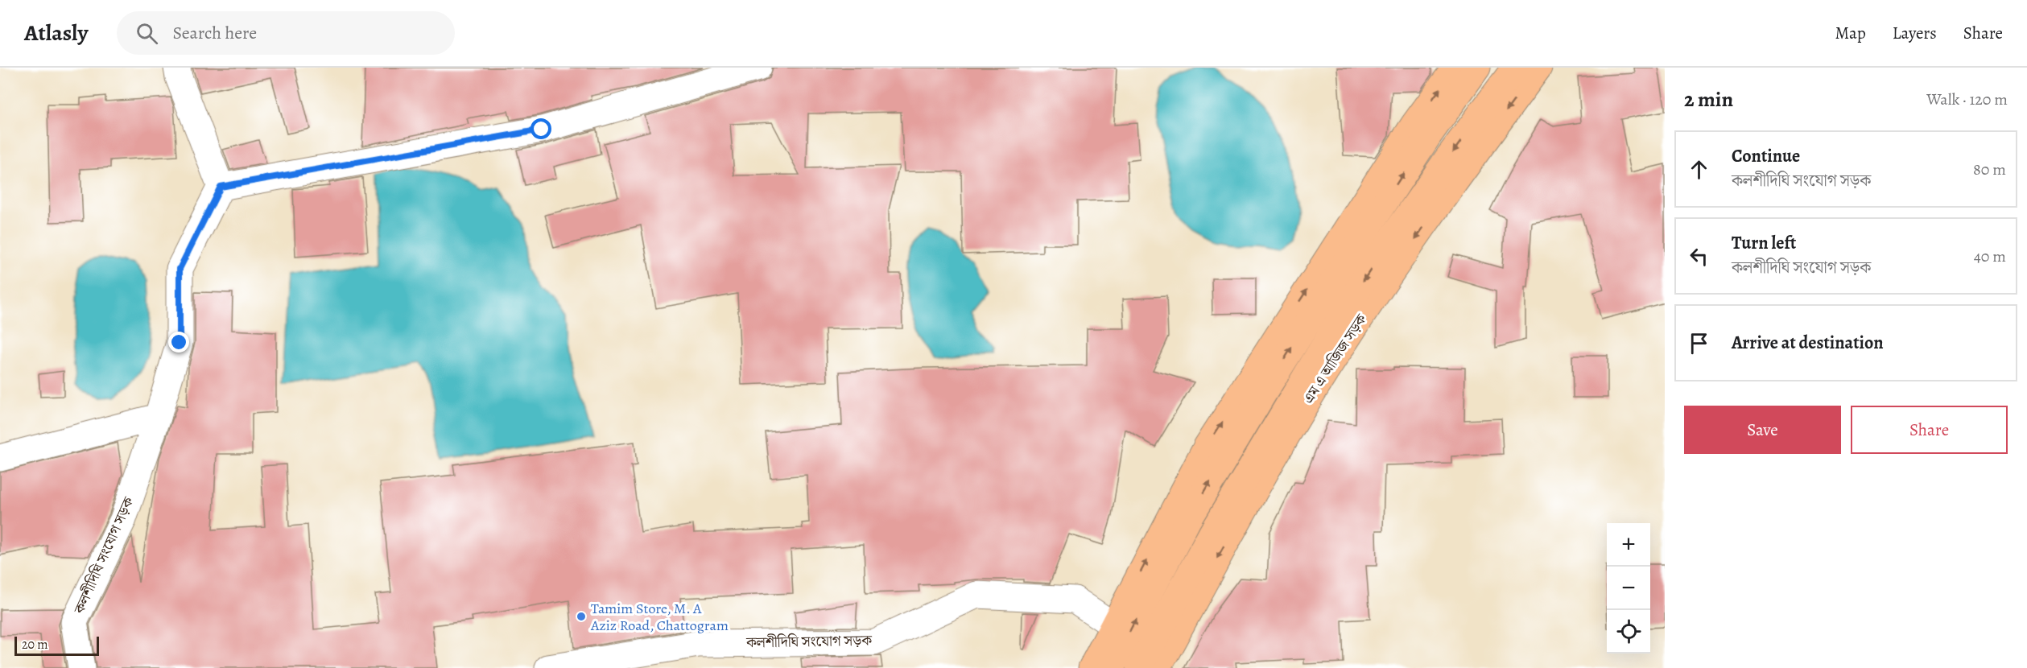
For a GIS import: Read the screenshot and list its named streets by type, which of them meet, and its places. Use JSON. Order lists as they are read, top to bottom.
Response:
{
  "streets": {
    "main road": ["এম এ আজিজ সড়ক"],
    "street": ["কলশীদিঘি সংযোগ সড়ক"]
  },
  "places": ["Tamim Store, M. A Aziz Road, Chattogram"],
  "scale_bar": "20 m",
  "page": {
    "header": "Atlasly",
    "search": "Search here",
    "nav": ["Map", "Layers", "Share"],
    "heading": ["2 min", "Walk · 120 m"],
    "list": [
      ["Continue", "কলশীদিঘি সংযোগ সড়ক", "80 m"],
      ["Turn left", "কলশীদিঘি সংযোগ সড়ক", "40 m"],
      "Arrive at destination"
    ],
    "buttons": ["Save", "Share"],
    "map_buttons": ["+", "−"],
    "scale": "20 m"
  }
}
